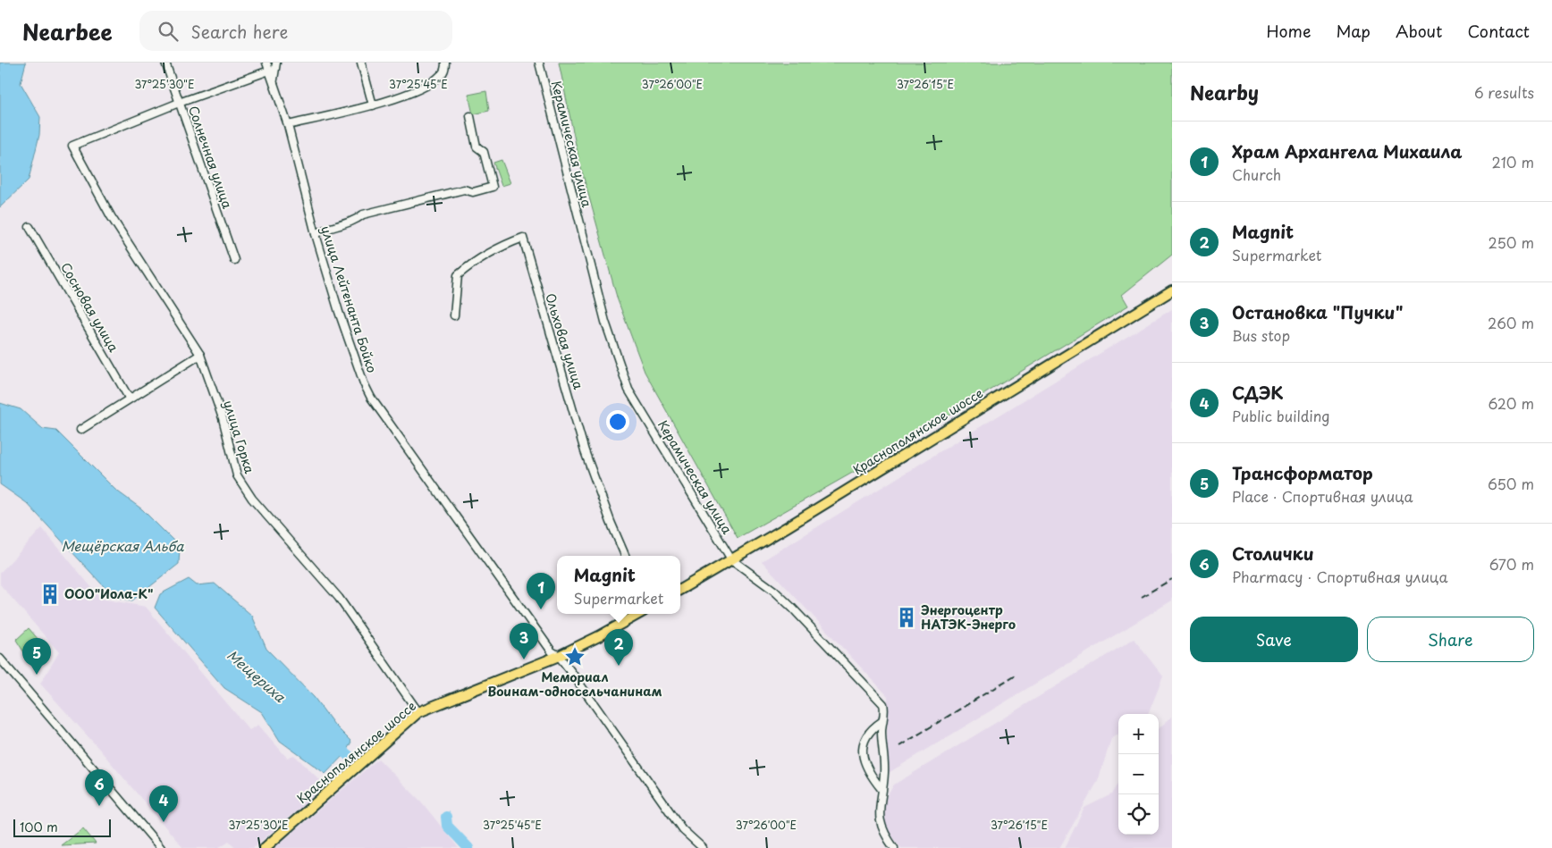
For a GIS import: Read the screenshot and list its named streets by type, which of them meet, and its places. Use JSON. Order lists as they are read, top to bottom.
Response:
{
  "streets": {
    "main road": ["Краснополянское шоссе"],
    "street": [
      "Керамическая улица",
      "Солнечная улица",
      "улица Лейтенанта Бойко",
      "Сосновая улица",
      "Ольховая улица",
      "улица Горка"
    ]
  },
  "crossings": [
    ["Керамическая улица", "Краснополянское шоссе"],
    ["Солнечная улица", "улица Горка"],
    ["улица Лейтенанта Бойко", "Краснополянское шоссе"],
    ["Краснополянское шоссе", "улица Горка"]
  ],
  "water": ["Мещёрская Альба", "Мещериха"],
  "places": {
    "building": ["ООО\"Иола-К\"", "Энергоцентр НАТЭК-Энерго"],
    "place": ["Мемориал Воинам-односельчанинам"]
  },
  "scale_bar": "100 m",
  "page": {
    "header": "Nearbee",
    "search": "Search here",
    "nav": [
      "Home",
      "Map",
      "About",
      "Contact"
    ],
    "heading": ["Nearby", "6 results"],
    "list": [
      {
        "mark": "1",
        "name": "Храм Архангела Михаила",
        "note": "Church",
        "value": "210 m"
      },
      {
        "mark": "2",
        "name": "Magnit",
        "note": "Supermarket",
        "value": "250 m"
      },
      {
        "mark": "3",
        "name": "Остановка \"Пучки\"",
        "note": "Bus stop",
        "value": "260 m"
      },
      {
        "mark": "4",
        "name": "СДЭК",
        "note": "Public building",
        "value": "620 m"
      },
      {
        "mark": "5",
        "name": "Трансформатор",
        "note": "Place · Спортивная улица",
        "value": "650 m"
      },
      {
        "mark": "6",
        "name": "Столички",
        "note": "Pharmacy · Спортивная улица",
        "value": "670 m"
      }
    ],
    "popup": ["Magnit", "Supermarket"],
    "pins": [
      "1",
      "3",
      "2",
      "5",
      "6",
      "4"
    ],
    "buttons": ["Save", "Share"],
    "map_buttons": ["+", "−"],
    "scale": "100 m"
  },
  "coordinates": [
    "37°25'30\"E",
    "37°25'45\"E",
    "37°26'00\"E",
    "37°26'15\"E"
  ]
}
